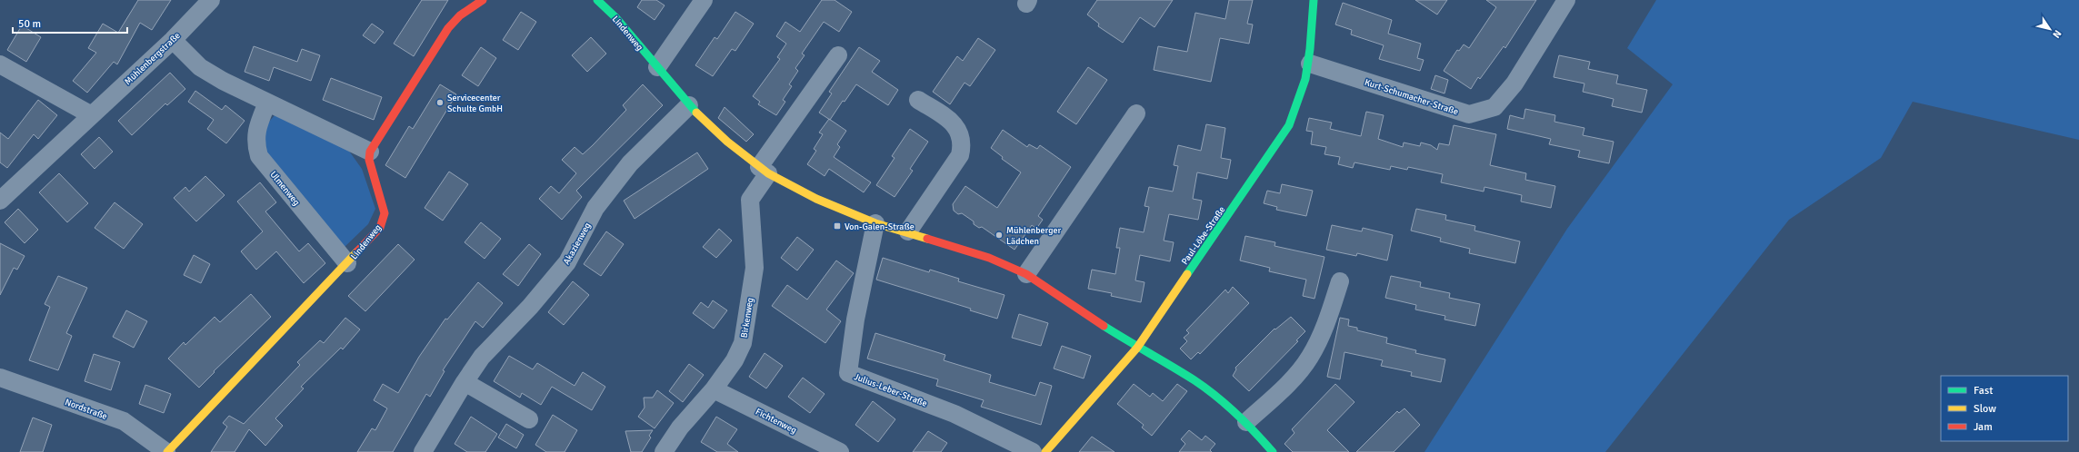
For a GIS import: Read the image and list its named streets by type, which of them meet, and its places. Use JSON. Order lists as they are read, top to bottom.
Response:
{
  "streets": {
    "street": [
      "Lindenweg",
      "Mühlenbergstraße",
      "Kurt-Schumacher-Straße",
      "Ulmenweg",
      "Paul-Löbe-Straße",
      "Akazienweg",
      "Birkenweg",
      "Julius-Leber-Straße",
      "Nordstraße",
      "Fichtenweg"
    ]
  },
  "crossings": [
    ["Lindenweg", "Ulmenweg"],
    ["Lindenweg", "Akazienweg"],
    ["Lindenweg", "Nordstraße"],
    ["Kurt-Schumacher-Straße", "Paul-Löbe-Straße"],
    ["Birkenweg", "Fichtenweg"]
  ],
  "places": {
    "other": ["Servicecenter Schulte GmbH", "Mühlenberger Lädchen"],
    "transit": ["Von-Galen-Straße"]
  },
  "legend": ["Fast", "Slow", "Jam"],
  "scale_bar": "50 m",
  "north": "bottom right"
}
